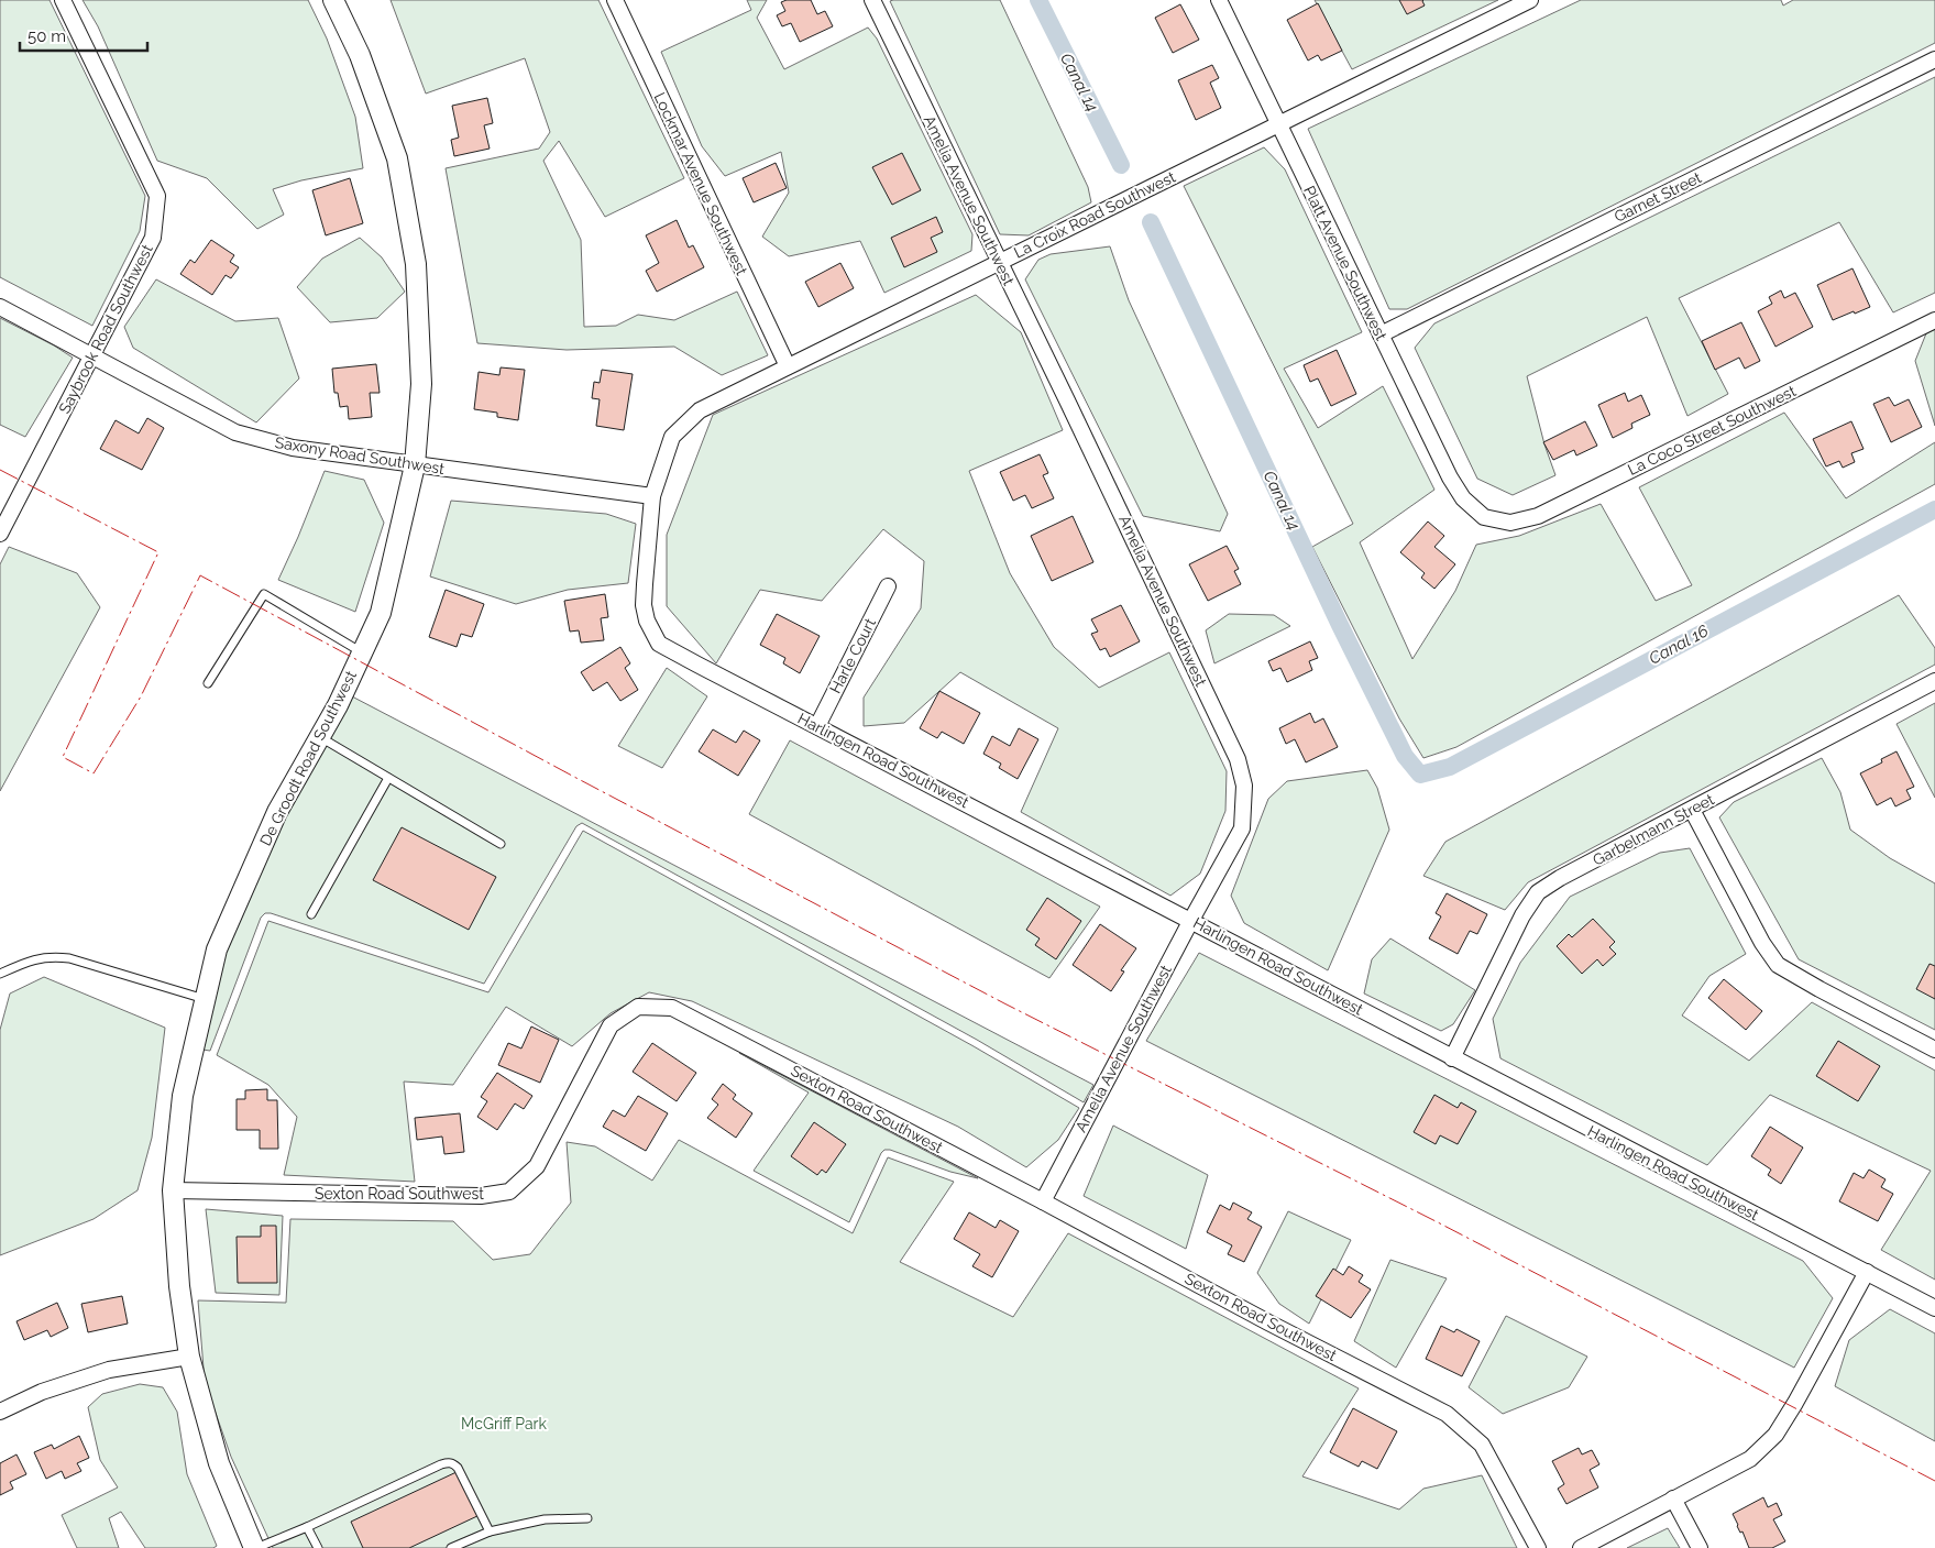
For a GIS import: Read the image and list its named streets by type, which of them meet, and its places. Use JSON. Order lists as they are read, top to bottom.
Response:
{
  "streets": {
    "street": [
      "Lockmar Avenue Southwest",
      "Garnet Street",
      "Amelia Avenue Southwest",
      "La Croix Road Southwest",
      "Platt Avenue Southwest",
      "Saybrook Road Southwest",
      "La Coco Street Southwest",
      "Saxony Road Southwest",
      "Harle Court",
      "De Groodt Road Southwest",
      "Harlingen Road Southwest",
      "Garbelmann Street",
      "Sexton Road Southwest"
    ]
  },
  "crossings": [
    ["Lockmar Avenue Southwest", "La Croix Road Southwest"],
    ["Garnet Street", "Platt Avenue Southwest"],
    ["Amelia Avenue Southwest", "La Croix Road Southwest"],
    ["Amelia Avenue Southwest", "Harlingen Road Southwest"],
    ["Amelia Avenue Southwest", "Sexton Road Southwest"],
    ["La Croix Road Southwest", "Platt Avenue Southwest"],
    ["La Croix Road Southwest", "Saxony Road Southwest"],
    ["La Croix Road Southwest", "Harlingen Road Southwest"],
    ["Platt Avenue Southwest", "La Coco Street Southwest"],
    ["Saybrook Road Southwest", "Saxony Road Southwest"],
    ["Saxony Road Southwest", "De Groodt Road Southwest"],
    ["Harle Court", "Harlingen Road Southwest"],
    ["De Groodt Road Southwest", "Sexton Road Southwest"],
    ["Harlingen Road Southwest", "Garbelmann Street"]
  ],
  "water": ["Canal 14", "Canal 16"],
  "parks": ["McGriff Park"],
  "scale_bar": "50 m"
}
